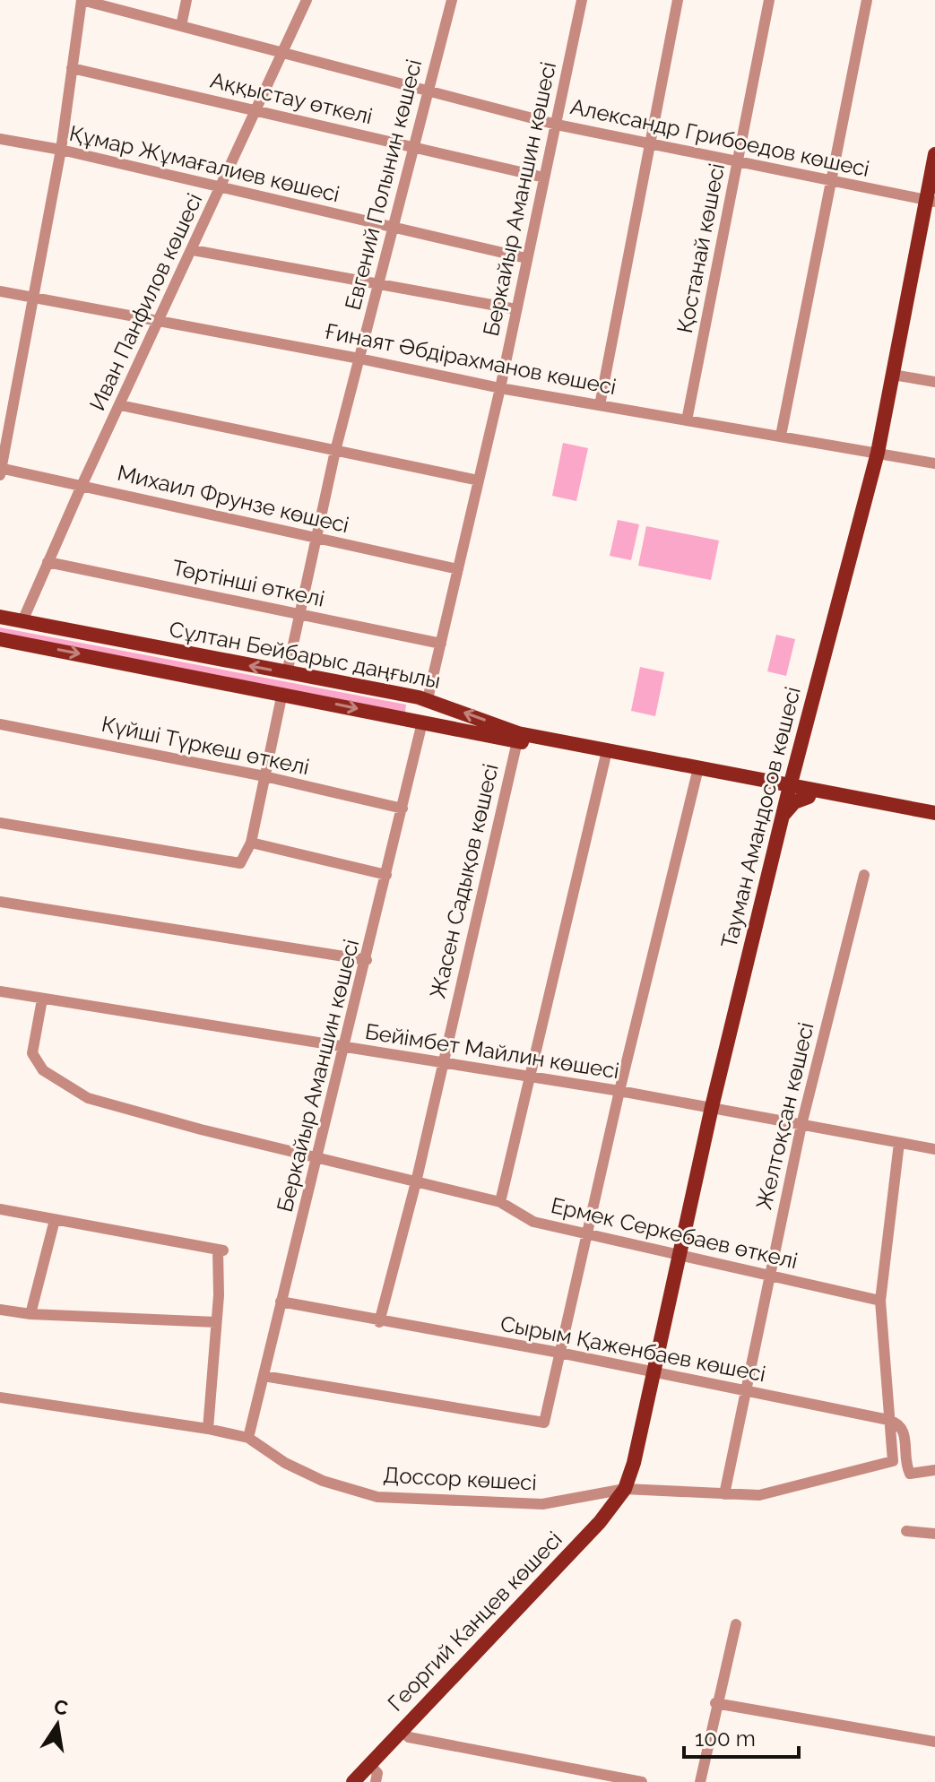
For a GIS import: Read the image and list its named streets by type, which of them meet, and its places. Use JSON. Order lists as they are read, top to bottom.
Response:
{
  "streets": {
    "main road": ["Сұлтан Бейбарыс даңғылы", "Тауман Амандосов көшесі", "Георгий Канцев көшесі"],
    "street": [
      "Аққыстау өткелі",
      "Александр Грибоедов көшесі",
      "Құмар Жұмағалиев көшесі",
      "Евгений Полынин көшесі",
      "Беркайыр Аманшин көшесі",
      "Қостанай көшесі",
      "Иван Панфилов көшесі",
      "Ғинаят Әбдірахманов көшесі",
      "Михаил Фрунзе көшесі",
      "Төртінші өткелі",
      "Күйші Түркеш өткелі",
      "Жасен Садықов көшесі",
      "Бейімбет Майлин көшесі",
      "Желтоқсан көшесі",
      "Ермек Серкебаев өткелі",
      "Сырым Қаженбаев көшесі",
      "Доссор көшесі"
    ]
  },
  "crossings": [
    ["Аққыстау өткелі", "Евгений Полынин көшесі"],
    ["Аққыстау өткелі", "Беркайыр Аманшин көшесі"],
    ["Аққыстау өткелі", "Иван Панфилов көшесі"],
    ["Александр Грибоедов көшесі", "Евгений Полынин көшесі"],
    ["Александр Грибоедов көшесі", "Беркайыр Аманшин көшесі"],
    ["Александр Грибоедов көшесі", "Қостанай көшесі"],
    ["Александр Грибоедов көшесі", "Иван Панфилов көшесі"],
    ["Александр Грибоедов көшесі", "Тауман Амандосов көшесі"],
    ["Құмар Жұмағалиев көшесі", "Евгений Полынин көшесі"],
    ["Құмар Жұмағалиев көшесі", "Беркайыр Аманшин көшесі"],
    ["Құмар Жұмағалиев көшесі", "Иван Панфилов көшесі"],
    ["Евгений Полынин көшесі", "Ғинаят Әбдірахманов көшесі"],
    ["Евгений Полынин көшесі", "Михаил Фрунзе көшесі"],
    ["Евгений Полынин көшесі", "Төртінші өткелі"],
    ["Евгений Полынин көшесі", "Сұлтан Бейбарыс даңғылы"],
    ["Беркайыр Аманшин көшесі", "Ғинаят Әбдірахманов көшесі"],
    ["Беркайыр Аманшин көшесі", "Михаил Фрунзе көшесі"],
    ["Беркайыр Аманшин көшесі", "Төртінші өткелі"],
    ["Беркайыр Аманшин көшесі", "Сұлтан Бейбарыс даңғылы"],
    ["Беркайыр Аманшин көшесі", "Күйші Түркеш өткелі"],
    ["Беркайыр Аманшин көшесі", "Бейімбет Майлин көшесі"],
    ["Беркайыр Аманшин көшесі", "Ермек Серкебаев өткелі"],
    ["Беркайыр Аманшин көшесі", "Сырым Қаженбаев көшесі"],
    ["Беркайыр Аманшин көшесі", "Доссор көшесі"],
    ["Қостанай көшесі", "Ғинаят Әбдірахманов көшесі"],
    ["Иван Панфилов көшесі", "Ғинаят Әбдірахманов көшесі"],
    ["Иван Панфилов көшесі", "Михаил Фрунзе көшесі"],
    ["Иван Панфилов көшесі", "Төртінші өткелі"],
    ["Иван Панфилов көшесі", "Сұлтан Бейбарыс даңғылы"],
    ["Ғинаят Әбдірахманов көшесі", "Тауман Амандосов көшесі"],
    ["Сұлтан Бейбарыс даңғылы", "Тауман Амандосов көшесі"],
    ["Сұлтан Бейбарыс даңғылы", "Жасен Садықов көшесі"],
    ["Тауман Амандосов көшесі", "Бейімбет Майлин көшесі"],
    ["Тауман Амандосов көшесі", "Ермек Серкебаев өткелі"],
    ["Тауман Амандосов көшесі", "Сырым Қаженбаев көшесі"],
    ["Тауман Амандосов көшесі", "Доссор көшесі"],
    ["Тауман Амандосов көшесі", "Георгий Канцев көшесі"],
    ["Жасен Садықов көшесі", "Бейімбет Майлин көшесі"],
    ["Жасен Садықов көшесі", "Ермек Серкебаев өткелі"],
    ["Жасен Садықов көшесі", "Сырым Қаженбаев көшесі"],
    ["Бейімбет Майлин көшесі", "Желтоқсан көшесі"],
    ["Бейімбет Майлин көшесі", "Ермек Серкебаев өткелі"],
    ["Желтоқсан көшесі", "Ермек Серкебаев өткелі"],
    ["Желтоқсан көшесі", "Сырым Қаженбаев көшесі"],
    ["Желтоқсан көшесі", "Доссор көшесі"],
    ["Сырым Қаженбаев көшесі", "Доссор көшесі"],
    ["Доссор көшесі", "Георгий Канцев көшесі"]
  ],
  "scale_bar": "100 m",
  "north": "top"
}
